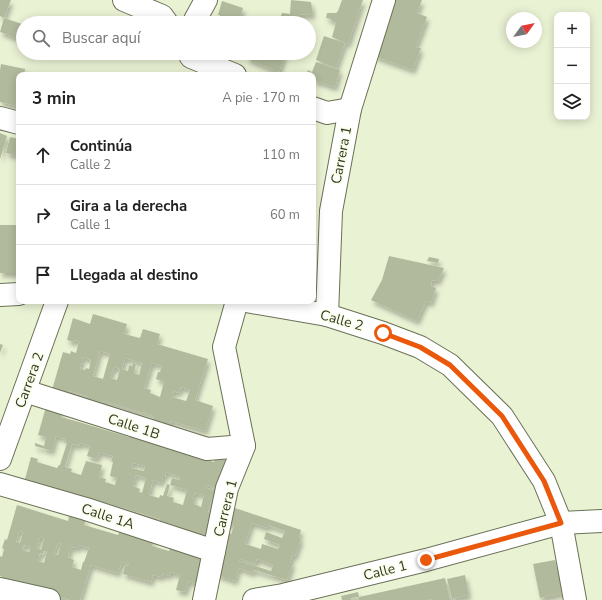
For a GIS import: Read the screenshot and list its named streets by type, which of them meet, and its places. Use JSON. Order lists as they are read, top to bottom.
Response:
{
  "streets": {
    "street": [
      "Carrera 1",
      "Calle 2",
      "Carrera 2",
      "Calle 1B",
      "Calle 1A",
      "Calle 1"
    ]
  },
  "crossings": [
    ["Carrera 1", "Calle 2"],
    ["Carrera 1", "Calle 1B"],
    ["Carrera 1", "Calle 1A"],
    ["Calle 2", "Calle 1"],
    ["Carrera 2", "Calle 1B"]
  ],
  "north": "top right",
  "page": {
    "map_buttons": ["+", "−"],
    "search": "Buscar aquí",
    "heading": ["3 min", "A pie · 170 m"],
    "list": [
      ["Continúa", "Calle 2", "110 m"],
      ["Gira a la derecha", "Calle 1", "60 m"],
      "Llegada al destino"
    ]
  }
}
